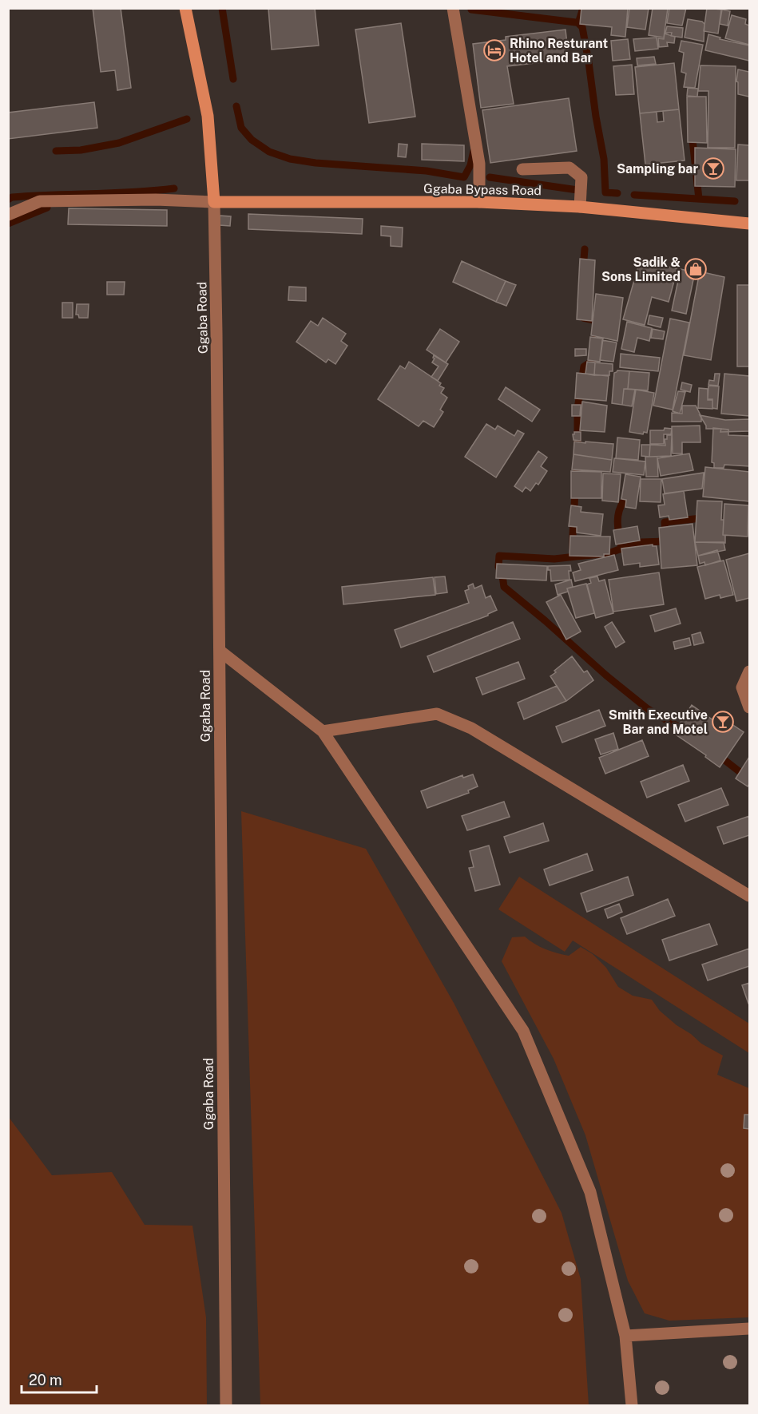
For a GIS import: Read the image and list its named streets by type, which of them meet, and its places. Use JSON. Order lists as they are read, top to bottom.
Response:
{
  "streets": {
    "street": ["Ggaba Bypass Road", "Ggaba Road"]
  },
  "crossings": [
    ["Ggaba Bypass Road", "Ggaba Road"]
  ],
  "places": {
    "hotel": ["Rhino Resturant Hotel and Bar"],
    "bar": ["Sampling bar", "Smith Executive Bar and Motel"],
    "shop": ["Sadik & Sons Limited"]
  },
  "scale_bar": "20 m"
}
